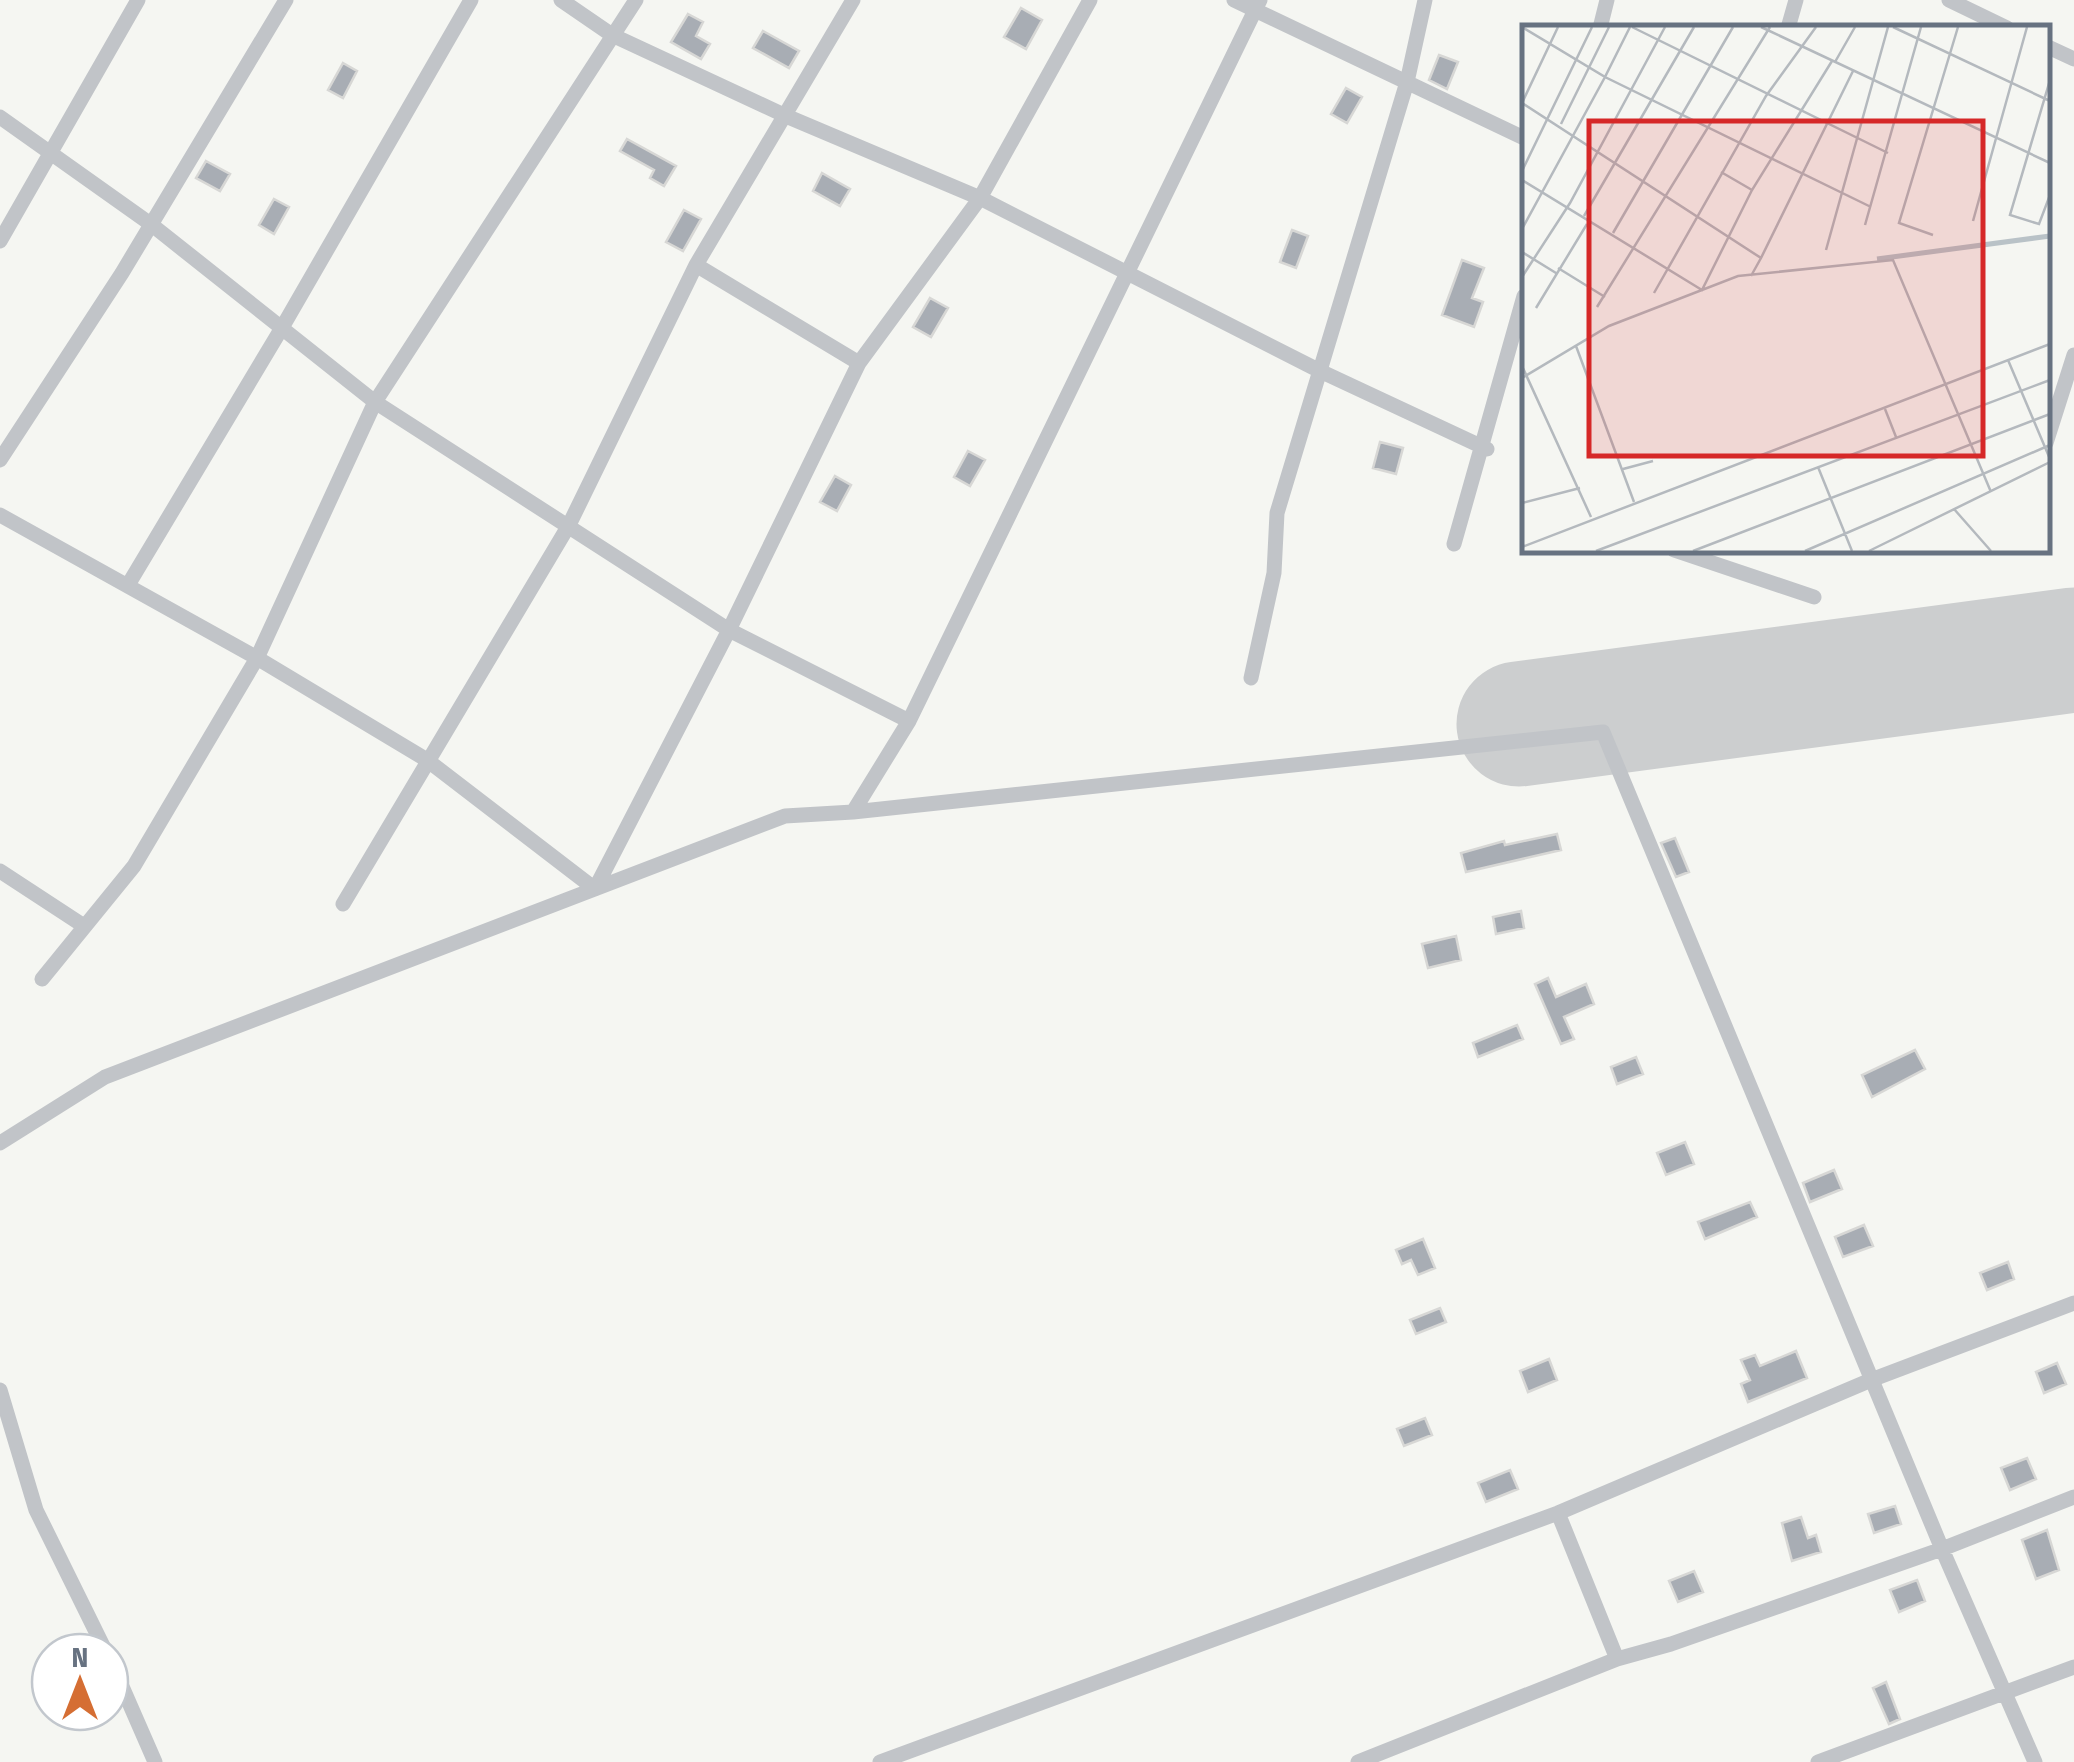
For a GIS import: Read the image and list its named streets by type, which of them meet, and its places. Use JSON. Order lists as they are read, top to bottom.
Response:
{
  "north": "top"
}
